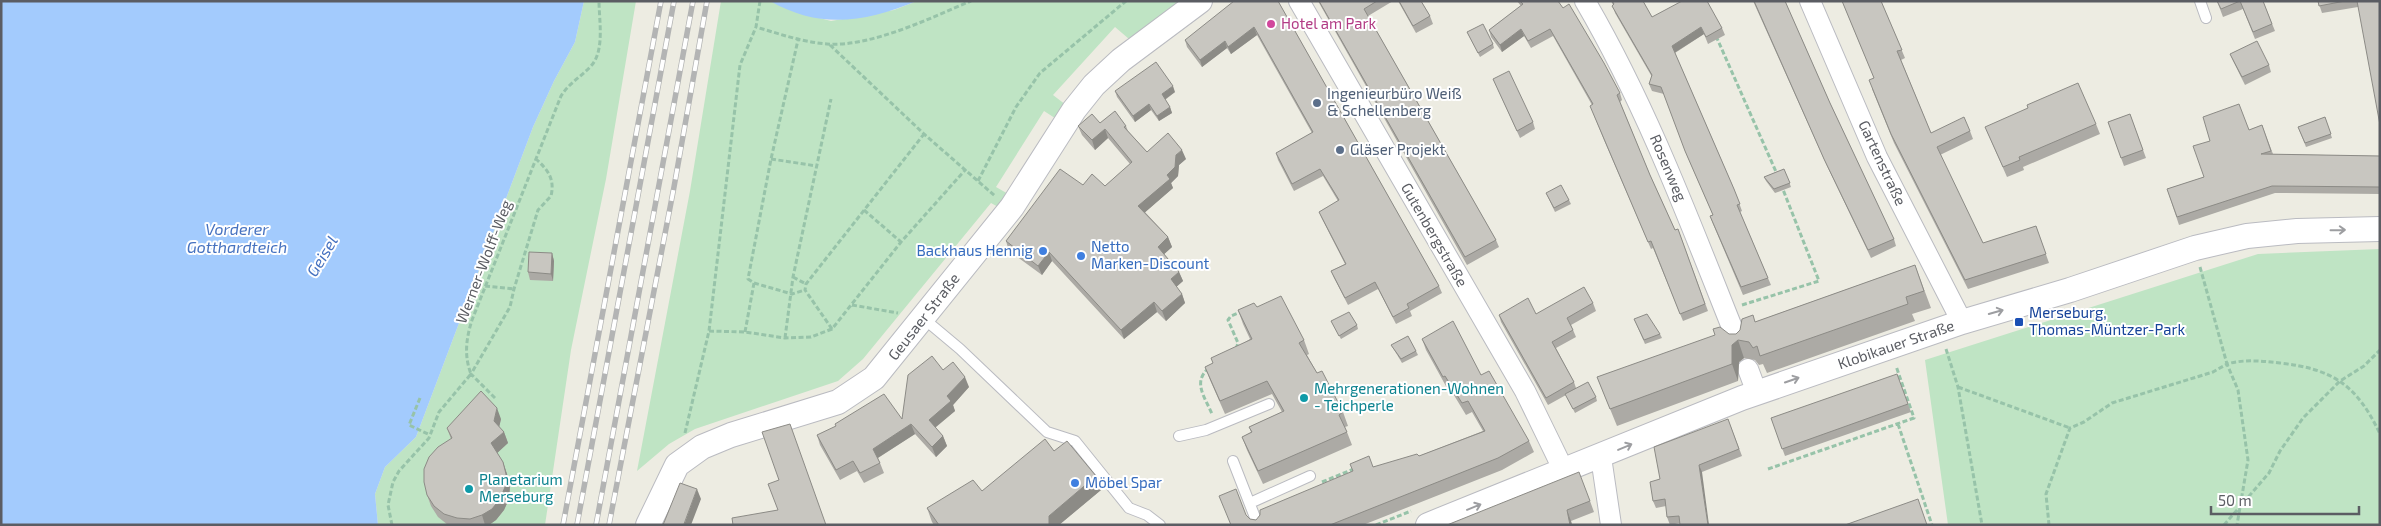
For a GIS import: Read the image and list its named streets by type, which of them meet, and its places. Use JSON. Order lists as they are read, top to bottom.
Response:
{
  "streets": {
    "street": [
      "Gartenstraße",
      "Rosenweg",
      "Gutenbergstraße",
      "Geusaer Straße",
      "Klobikauer Straße"
    ],
    "path": ["Werner-Wolff-Weg"]
  },
  "crossings": [
    ["Gartenstraße", "Klobikauer Straße"],
    ["Gutenbergstraße", "Klobikauer Straße"]
  ],
  "one_way": ["Klobikauer Straße"],
  "water": ["Vorderer Gotthardteich", "Geisel"],
  "places": {
    "other": [
      "Hotel am Park",
      "Ingenieurbüro Weiß & Schellenberg",
      "Gläser Projekt",
      "Backhaus Hennig",
      "Netto Marken-Discount",
      "Mehrgenerationen-Wohnen - Teichperle",
      "Möbel Spar",
      "Planetarium Merseburg"
    ],
    "transit": ["Merseburg, Thomas-Müntzer-Park"]
  },
  "scale_bar": "50 m"
}
